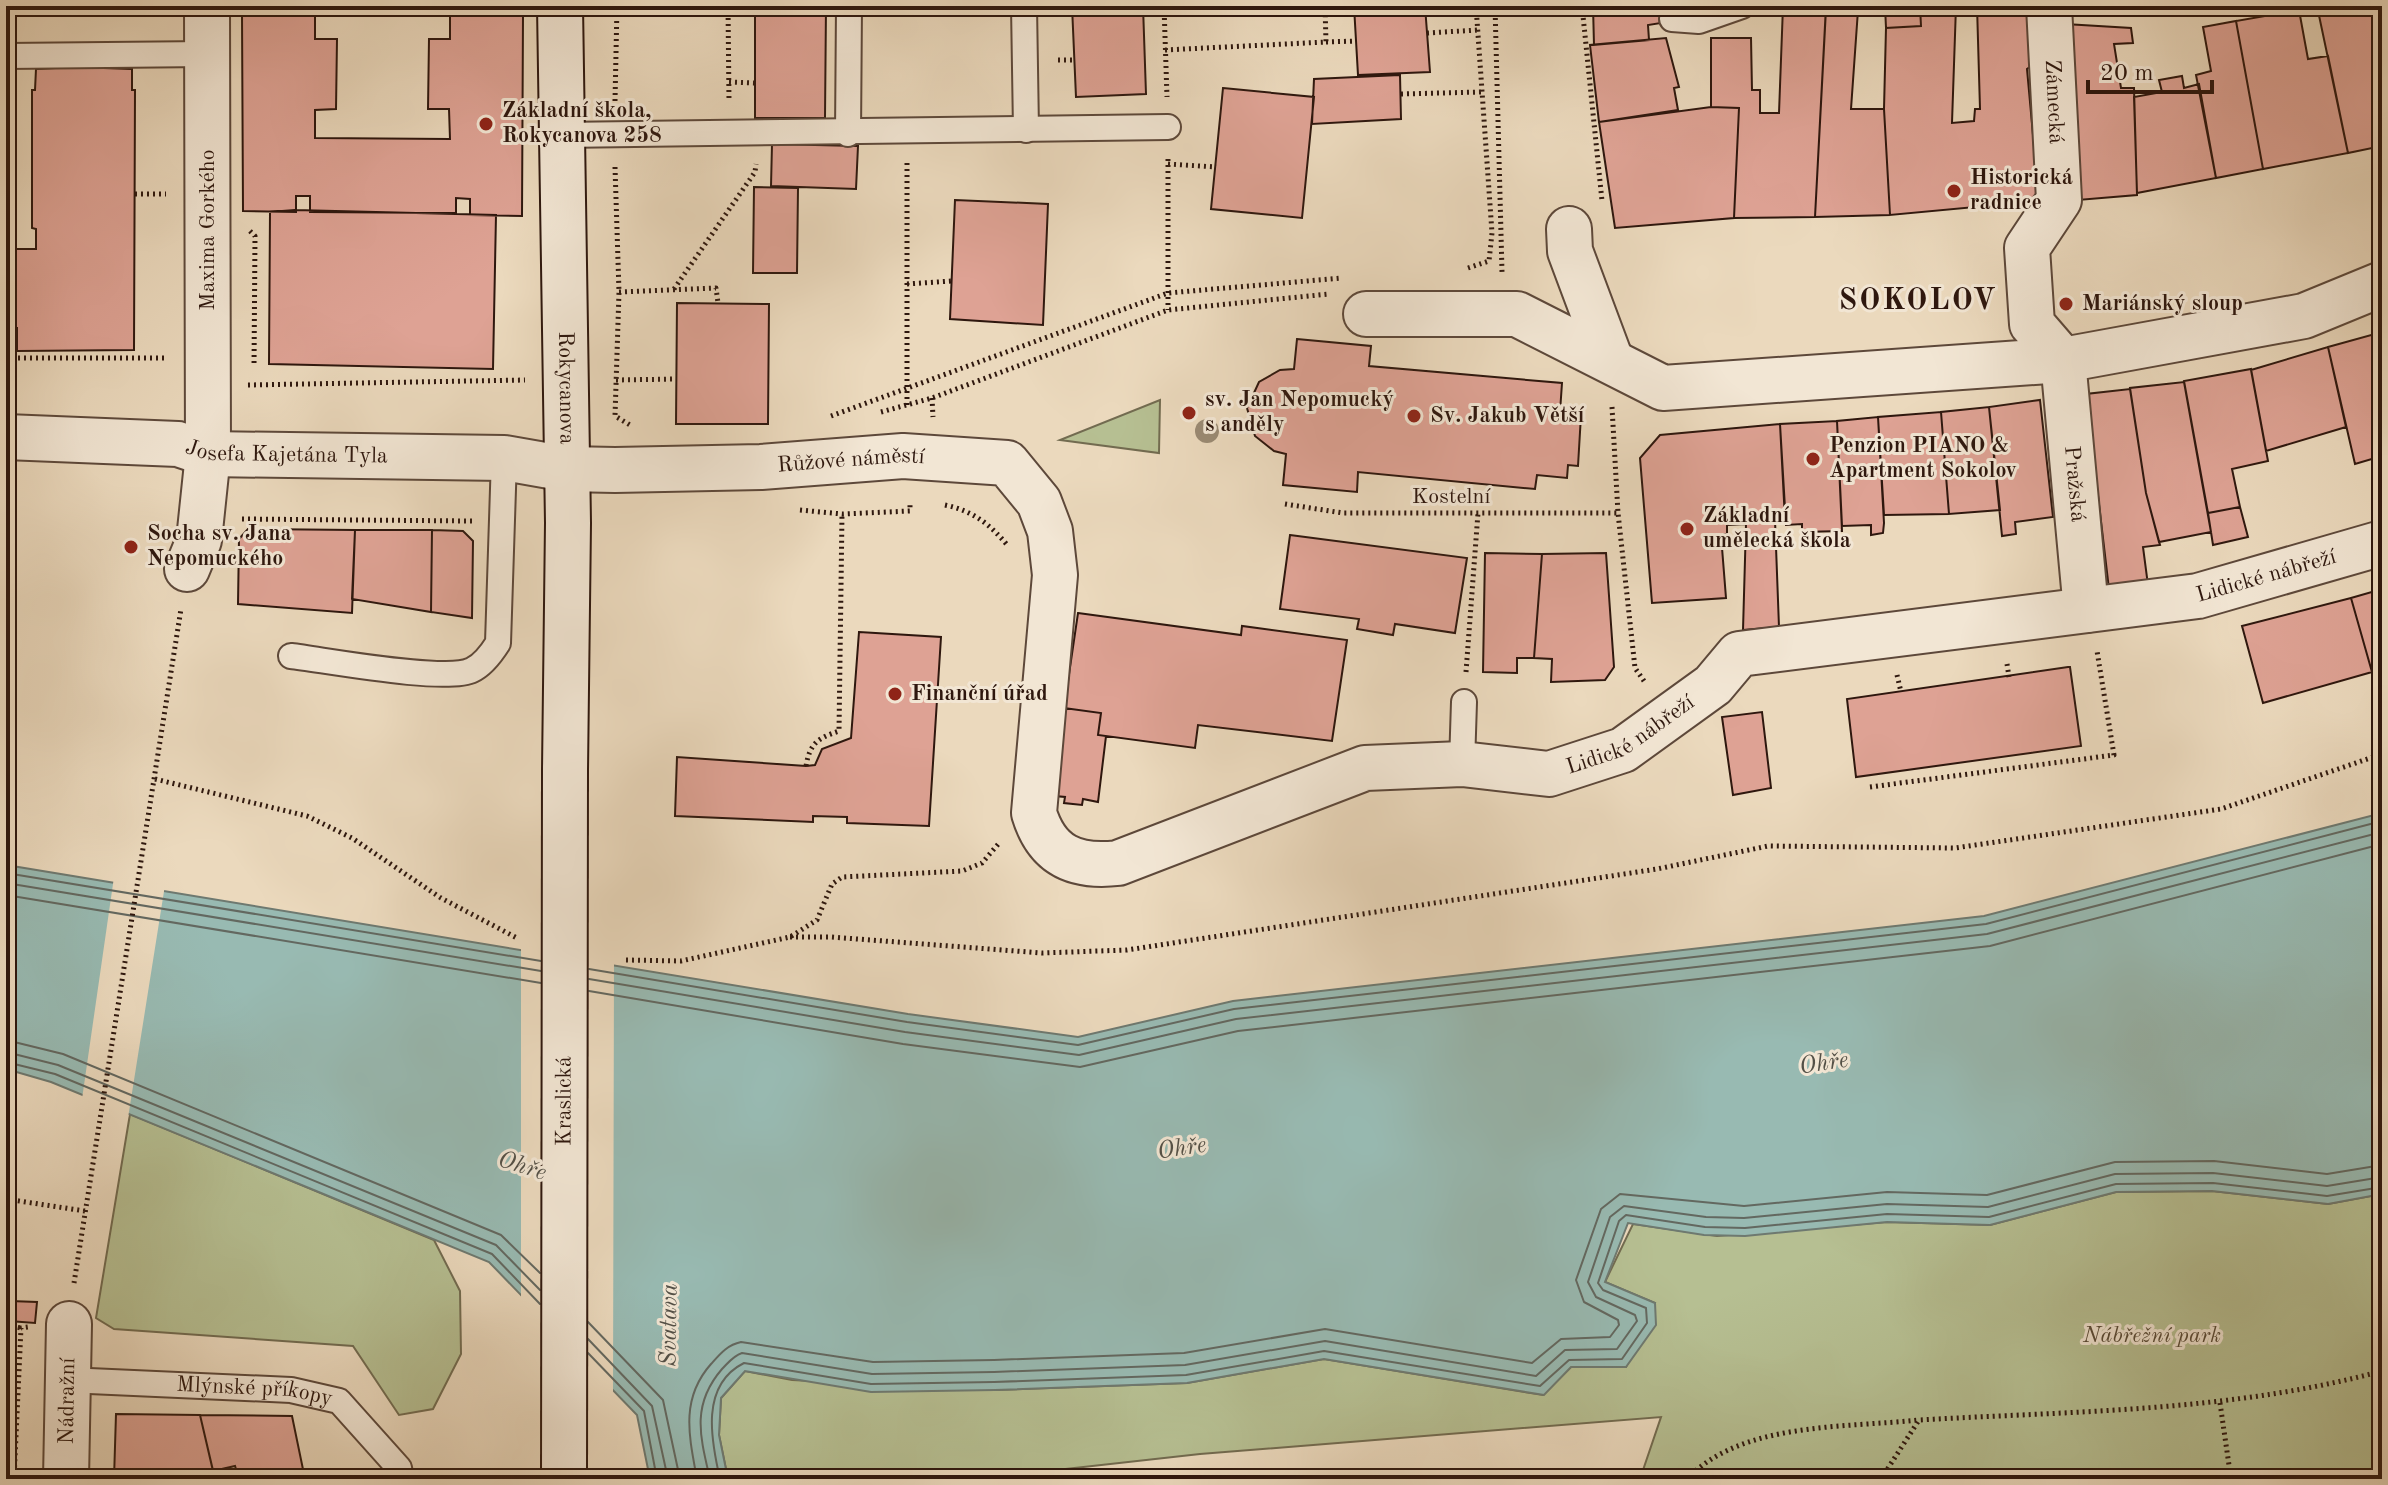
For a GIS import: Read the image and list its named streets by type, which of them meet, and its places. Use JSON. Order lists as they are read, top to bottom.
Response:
{
  "streets": {
    "street": [
      "Zámecká",
      "Maxima Gorkého",
      "Rokycanova",
      "Josefa Kajetána Tyla",
      "Růžové náměstí",
      "Pražská",
      "Lidické nábřeží",
      "Kraslická",
      "Nádražní"
    ],
    "lane": ["Mlýnské příkopy"],
    "path": ["Kostelní"]
  },
  "crossings": [
    ["Zámecká", "Pražská"],
    ["Maxima Gorkého", "Josefa Kajetána Tyla"],
    ["Rokycanova", "Josefa Kajetána Tyla"],
    ["Rokycanova", "Růžové náměstí"],
    ["Rokycanova", "Kraslická"],
    ["Josefa Kajetána Tyla", "Růžové náměstí"],
    ["Růžové náměstí", "Lidické nábřeží"],
    ["Pražská", "Lidické nábřeží"],
    ["Mlýnské příkopy", "Nádražní"]
  ],
  "districts": ["SOKOLOV"],
  "water": ["Ohře", "Svatava"],
  "parks": ["Nábřežní park"],
  "places": [
    "Základní škola, Rokycanova 258",
    "Historická radnice",
    "Mariánský sloup",
    "sv. Jan Nepomucký s anděly",
    "Sv. Jakub Větší",
    "Penzion PIANO & Apartment Sokolov",
    "Základní umělecká škola",
    "Socha sv. Jana Nepomuckého",
    "Finanční úřad"
  ],
  "scale_bar": "20 m"
}
